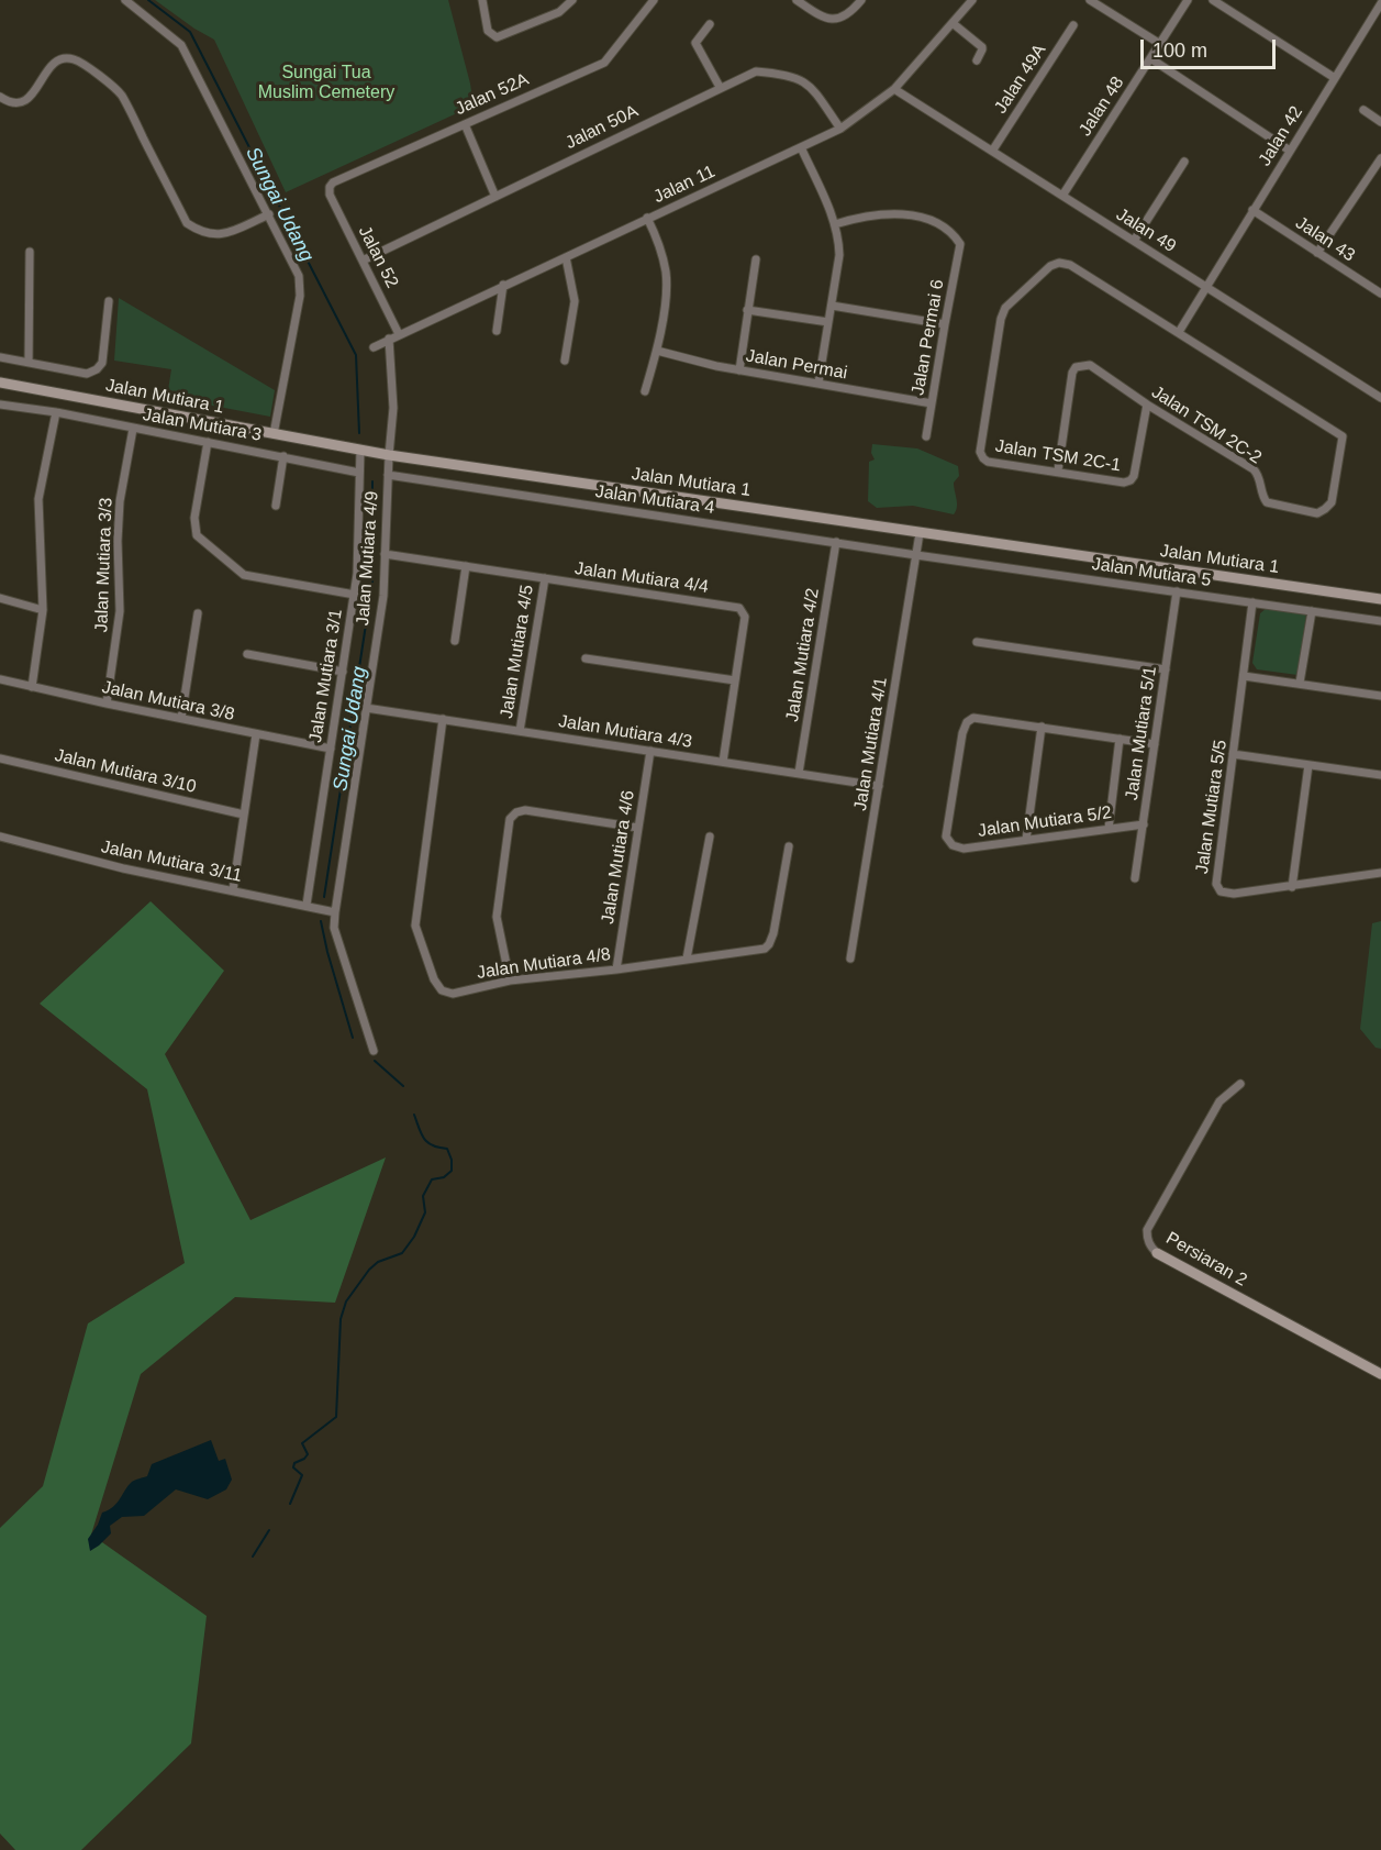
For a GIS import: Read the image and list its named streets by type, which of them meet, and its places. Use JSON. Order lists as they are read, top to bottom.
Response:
{
  "streets": {
    "street": [
      "Jalan 49A",
      "Jalan 52A",
      "Jalan 48",
      "Jalan 50A",
      "Jalan 42",
      "Jalan 11",
      "Jalan 49",
      "Jalan 43",
      "Jalan 52",
      "Jalan Permai 6",
      "Jalan Permai",
      "Jalan Mutiara 1",
      "Jalan Mutiara 3",
      "Jalan TSM 2C-2",
      "Jalan TSM 2C-1",
      "Jalan Mutiara 4",
      "Jalan Mutiara 4/9",
      "Jalan Mutiara 3/3",
      "Jalan Mutiara 5",
      "Jalan Mutiara 4/4",
      "Jalan Mutiara 4/5",
      "Jalan Mutiara 4/2",
      "Jalan Mutiara 3/1",
      "Jalan Mutiara 3/8",
      "Jalan Mutiara 4/3",
      "Jalan Mutiara 5/1",
      "Jalan Mutiara 4/1",
      "Jalan Mutiara 3/10",
      "Jalan Mutiara 5/5",
      "Jalan Mutiara 5/2",
      "Jalan Mutiara 4/6",
      "Jalan Mutiara 3/11",
      "Jalan Mutiara 4/8",
      "Persiaran 2"
    ]
  },
  "crossings": [
    ["Jalan 49A", "Jalan 49"],
    ["Jalan 52A", "Jalan 52"],
    ["Jalan 48", "Jalan 49"],
    ["Jalan 50A", "Jalan 11"],
    ["Jalan 50A", "Jalan 52"],
    ["Jalan 42", "Jalan 49"],
    ["Jalan 42", "Jalan 43"],
    ["Jalan 11", "Jalan 49"],
    ["Jalan 11", "Jalan 52"],
    ["Jalan 11", "Jalan Mutiara 4/9"],
    ["Jalan Permai 6", "Jalan Permai"],
    ["Jalan Mutiara 1", "Jalan Mutiara 4/9"],
    ["Jalan Mutiara 1", "Jalan Mutiara 3/1"],
    ["Jalan Mutiara 1", "Jalan Mutiara 4/1"],
    ["Jalan Mutiara 3", "Jalan Mutiara 3/3"],
    ["Jalan Mutiara 3", "Jalan Mutiara 3/1"],
    ["Jalan TSM 2C-2", "Jalan TSM 2C-1"],
    ["Jalan Mutiara 4", "Jalan Mutiara 4/9"],
    ["Jalan Mutiara 4", "Jalan Mutiara 5"],
    ["Jalan Mutiara 4", "Jalan Mutiara 4/2"],
    ["Jalan Mutiara 4", "Jalan Mutiara 4/1"],
    ["Jalan Mutiara 4/9", "Jalan Mutiara 4/4"],
    ["Jalan Mutiara 4/9", "Jalan Mutiara 4/3"],
    ["Jalan Mutiara 4/9", "Jalan Mutiara 3/11"],
    ["Jalan Mutiara 3/3", "Jalan Mutiara 3/8"],
    ["Jalan Mutiara 5", "Jalan Mutiara 5/1"],
    ["Jalan Mutiara 5", "Jalan Mutiara 4/1"],
    ["Jalan Mutiara 5", "Jalan Mutiara 5/5"],
    ["Jalan Mutiara 4/4", "Jalan Mutiara 4/5"],
    ["Jalan Mutiara 4/4", "Jalan Mutiara 4/3"],
    ["Jalan Mutiara 4/5", "Jalan Mutiara 4/3"],
    ["Jalan Mutiara 4/2", "Jalan Mutiara 4/3"],
    ["Jalan Mutiara 3/1", "Jalan Mutiara 3/8"],
    ["Jalan Mutiara 3/1", "Jalan Mutiara 3/11"],
    ["Jalan Mutiara 4/3", "Jalan Mutiara 4/1"],
    ["Jalan Mutiara 4/3", "Jalan Mutiara 4/6"],
    ["Jalan Mutiara 4/3", "Jalan Mutiara 4/8"],
    ["Jalan Mutiara 5/1", "Jalan Mutiara 5/2"],
    ["Jalan Mutiara 4/6", "Jalan Mutiara 4/8"]
  ],
  "water": ["Sungai Udang"],
  "parks": ["Sungai Tua Muslim Cemetery"],
  "scale_bar": "100 m"
}
